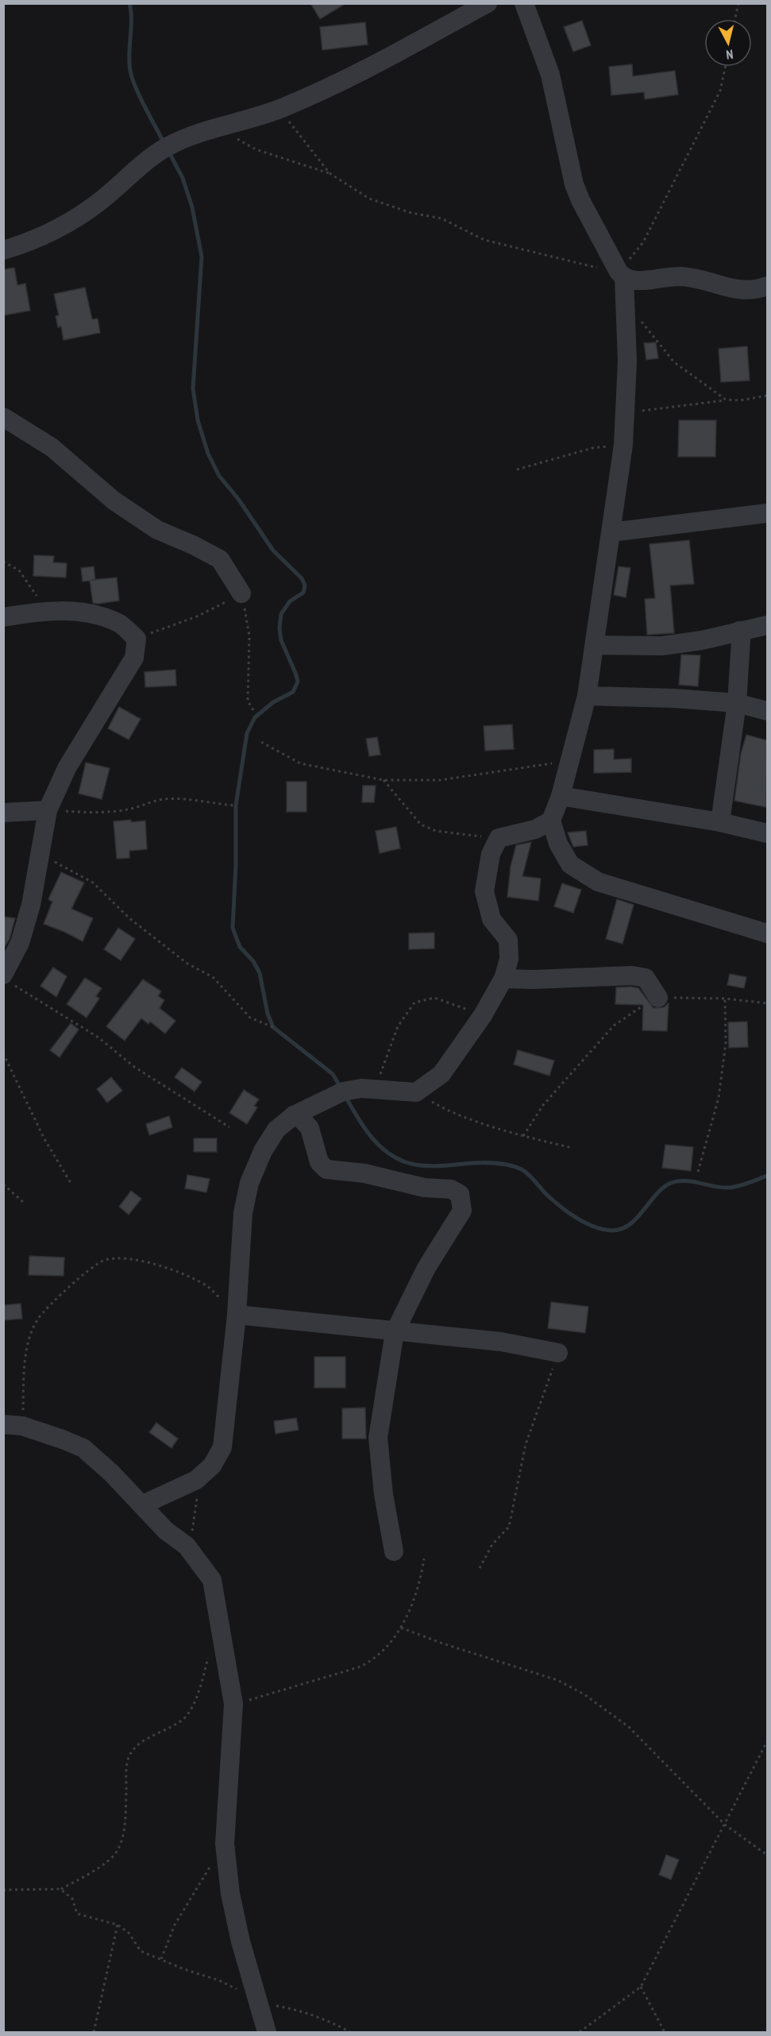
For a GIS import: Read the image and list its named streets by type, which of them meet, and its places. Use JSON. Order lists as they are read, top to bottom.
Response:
{
  "north": "bottom"
}
